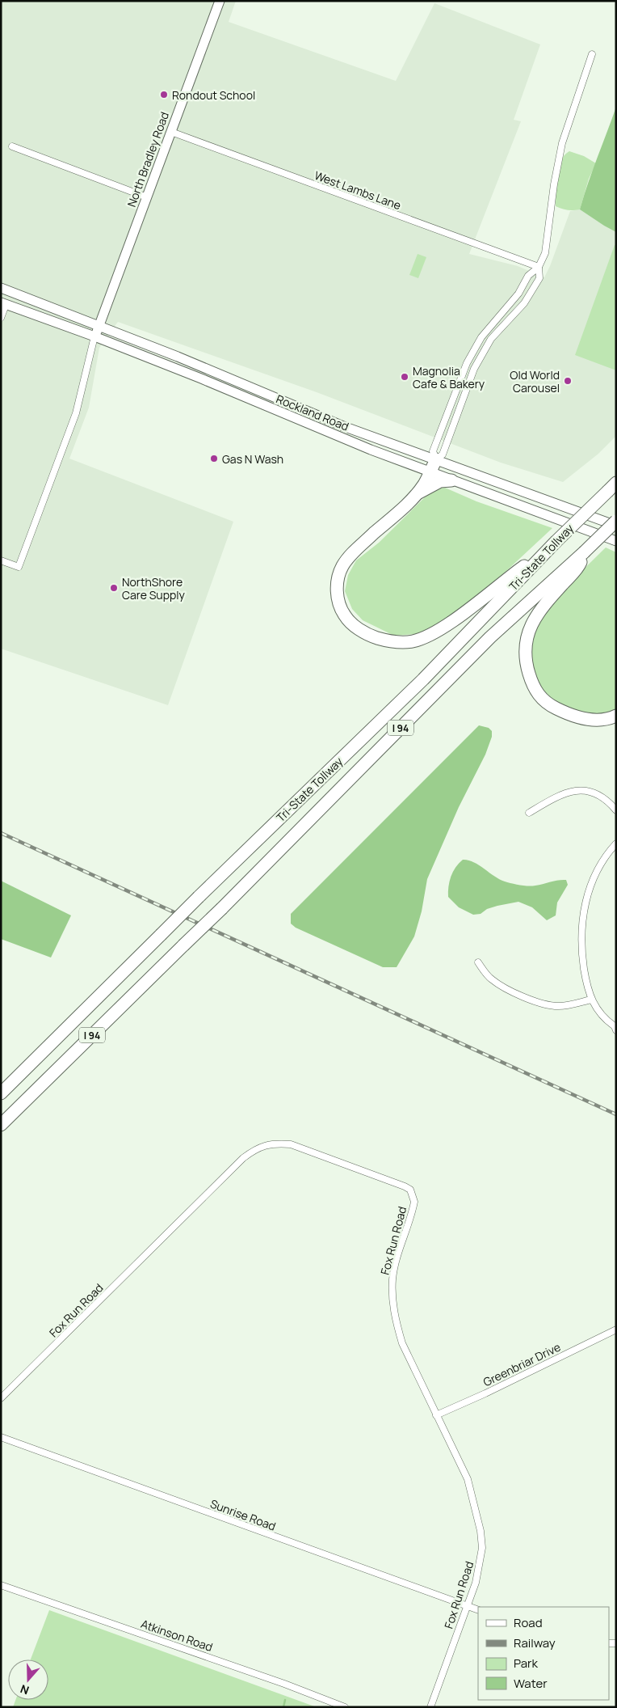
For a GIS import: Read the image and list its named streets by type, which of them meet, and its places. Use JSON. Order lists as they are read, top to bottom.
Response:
{
  "streets": {
    "highway": ["Tri-State Tollway", "I 94"],
    "main road": ["North Bradley Road", "Rockland Road"],
    "street": [
      "West Lambs Lane",
      "Fox Run Road",
      "Greenbriar Drive",
      "Sunrise Road",
      "Atkinson Road"
    ]
  },
  "crossings": [
    ["North Bradley Road", "West Lambs Lane"],
    ["North Bradley Road", "Rockland Road"],
    ["Fox Run Road", "Greenbriar Drive"],
    ["Fox Run Road", "Sunrise Road"]
  ],
  "places": [
    "Rondout School",
    "Magnolia Cafe & Bakery",
    "Old World Carousel",
    "Gas N Wash",
    "NorthShore Care Supply"
  ],
  "legend": [
    "Road",
    "Railway",
    "Park",
    "Water"
  ],
  "north": "bottom"
}
